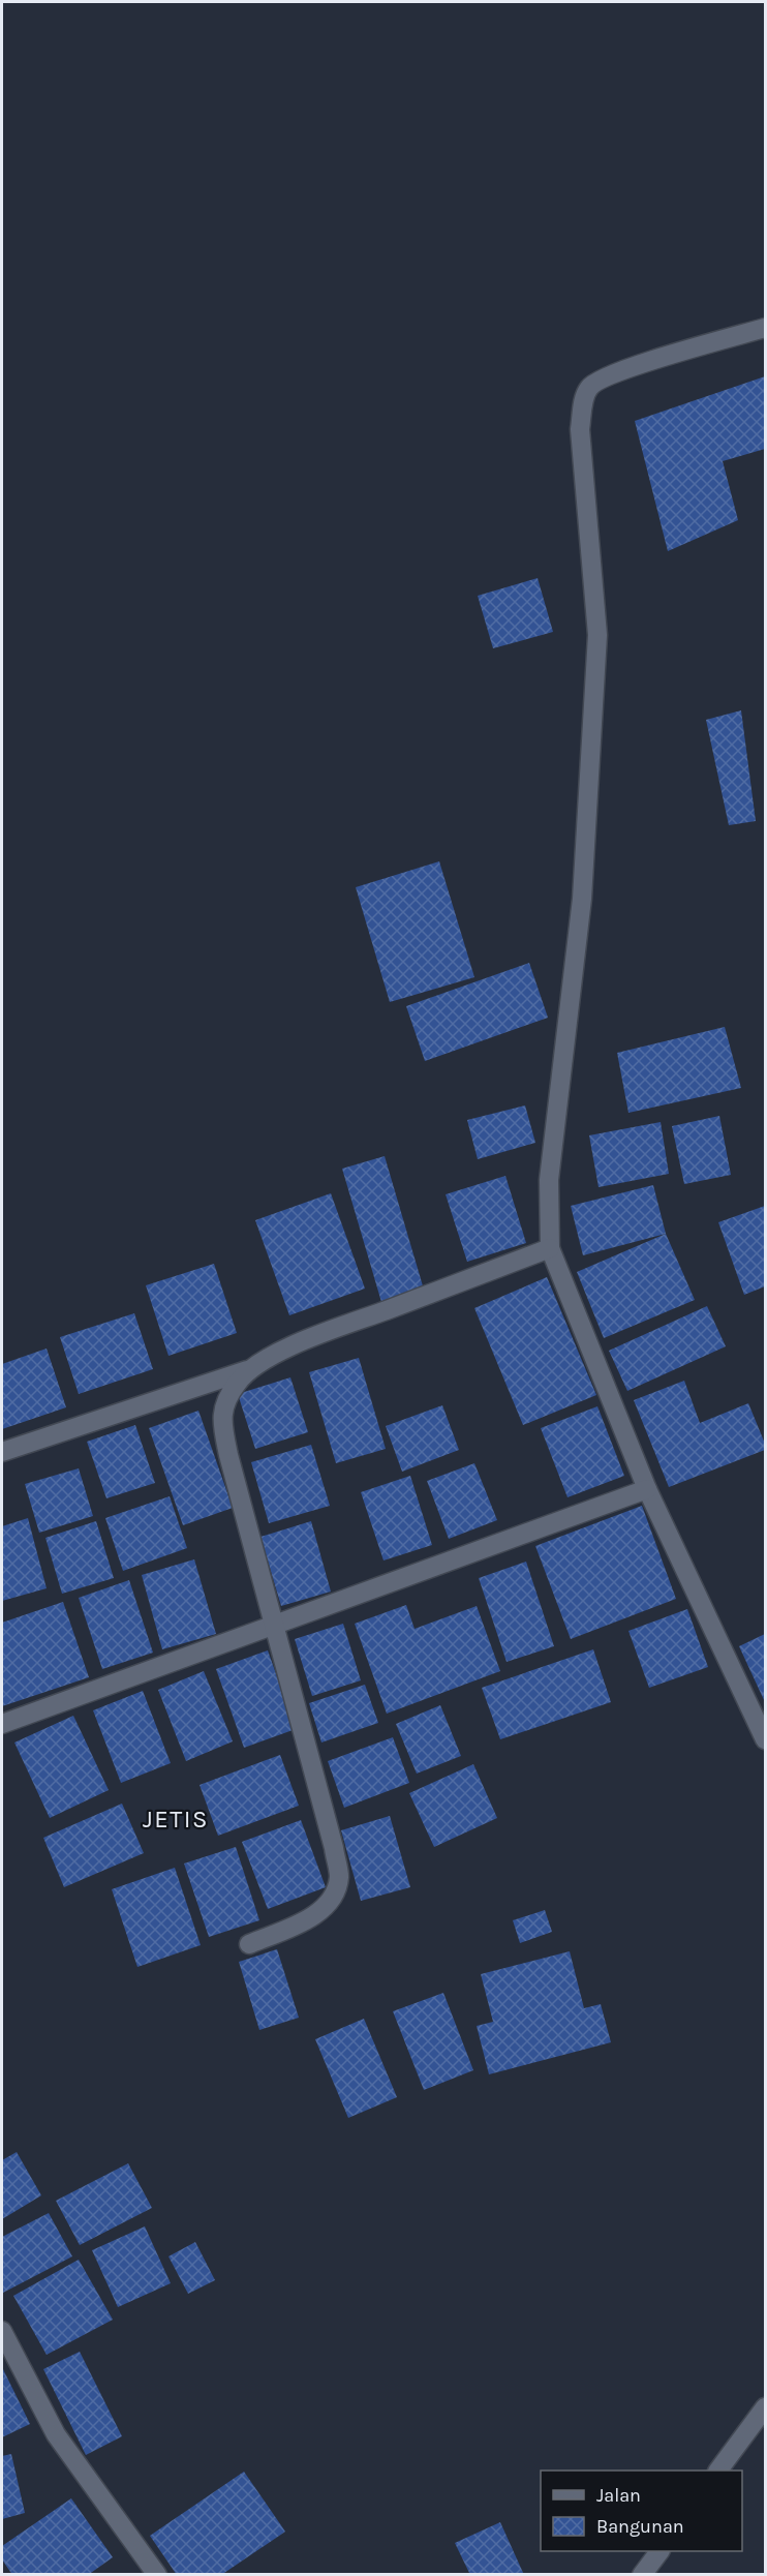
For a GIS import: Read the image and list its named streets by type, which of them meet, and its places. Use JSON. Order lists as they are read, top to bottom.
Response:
{
  "districts": ["JETIS"],
  "legend": ["Jalan", "Bangunan"]
}
